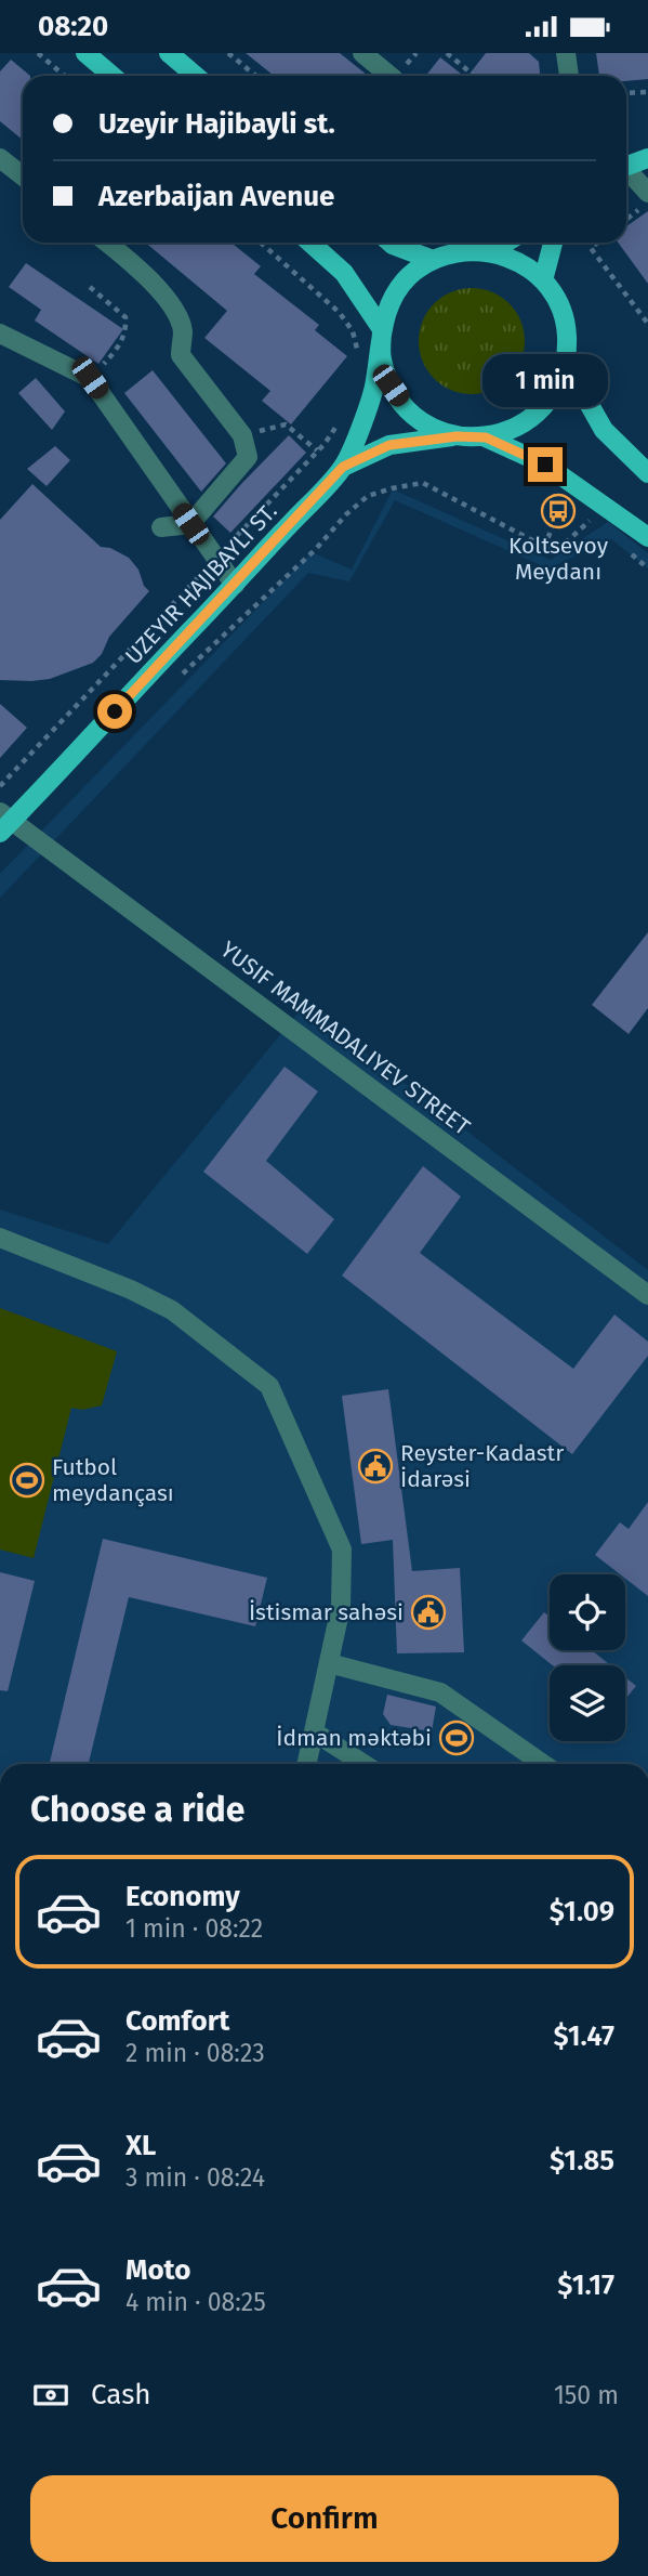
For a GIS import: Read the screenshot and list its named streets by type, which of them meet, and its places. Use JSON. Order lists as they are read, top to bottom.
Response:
{
  "streets": {
    "main road": ["UZEYIR HAJIBAYLI ST."],
    "street": ["YUSIF MAMMADALIYEV STREET"]
  },
  "crossings": [
    ["UZEYIR HAJIBAYLI ST.", "YUSIF MAMMADALIYEV STREET"]
  ],
  "places": {
    "bus stop": ["Koltsevoy Meydanı"],
    "public building": ["Reyster-Kadastr İdarəsi", "İstismar sahəsi"],
    "sports": ["Futbol meydançası", "İdman məktəbi"]
  },
  "page": {
    "status": "08:20",
    "banner": ["Uzeyir Hajibayli st.", "Azerbaijan Avenue"],
    "bubble": "1 min",
    "heading": "Choose a ride",
    "list": [
      {
        "name": "Economy",
        "note": "1 min · 08:22",
        "value": "$1.09"
      },
      {
        "name": "Comfort",
        "note": "2 min · 08:23",
        "value": "$1.47"
      },
      {
        "name": "XL",
        "note": "3 min · 08:24",
        "value": "$1.85"
      },
      {
        "name": "Moto",
        "note": "4 min · 08:25",
        "value": "$1.17"
      }
    ],
    "pay": ["Cash", "150 m"],
    "buttons": "Confirm"
  }
}
